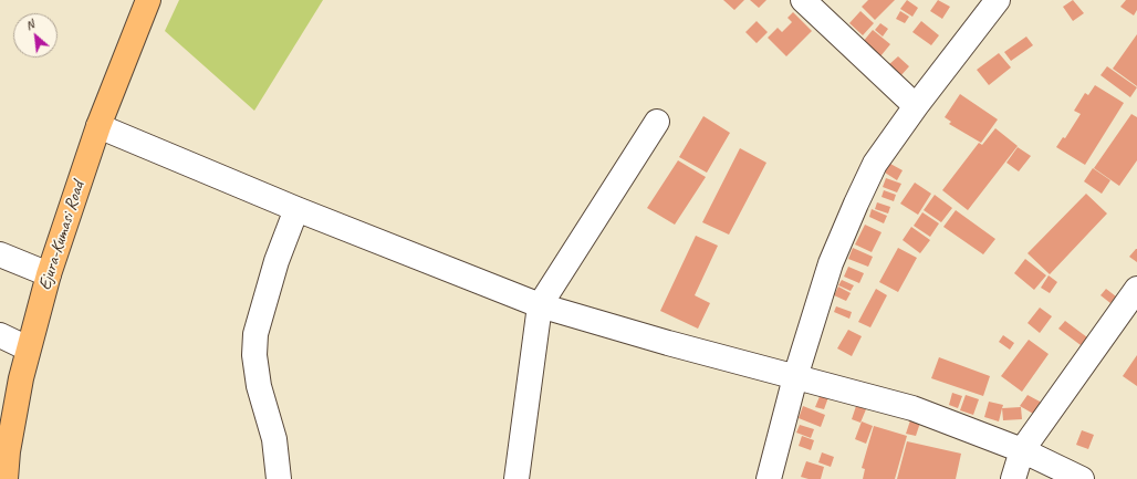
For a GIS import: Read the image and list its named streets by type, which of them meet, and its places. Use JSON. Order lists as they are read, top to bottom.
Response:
{
  "streets": {
    "main road": ["Ejura-Kumasi Road"]
  },
  "north": "top left"
}
